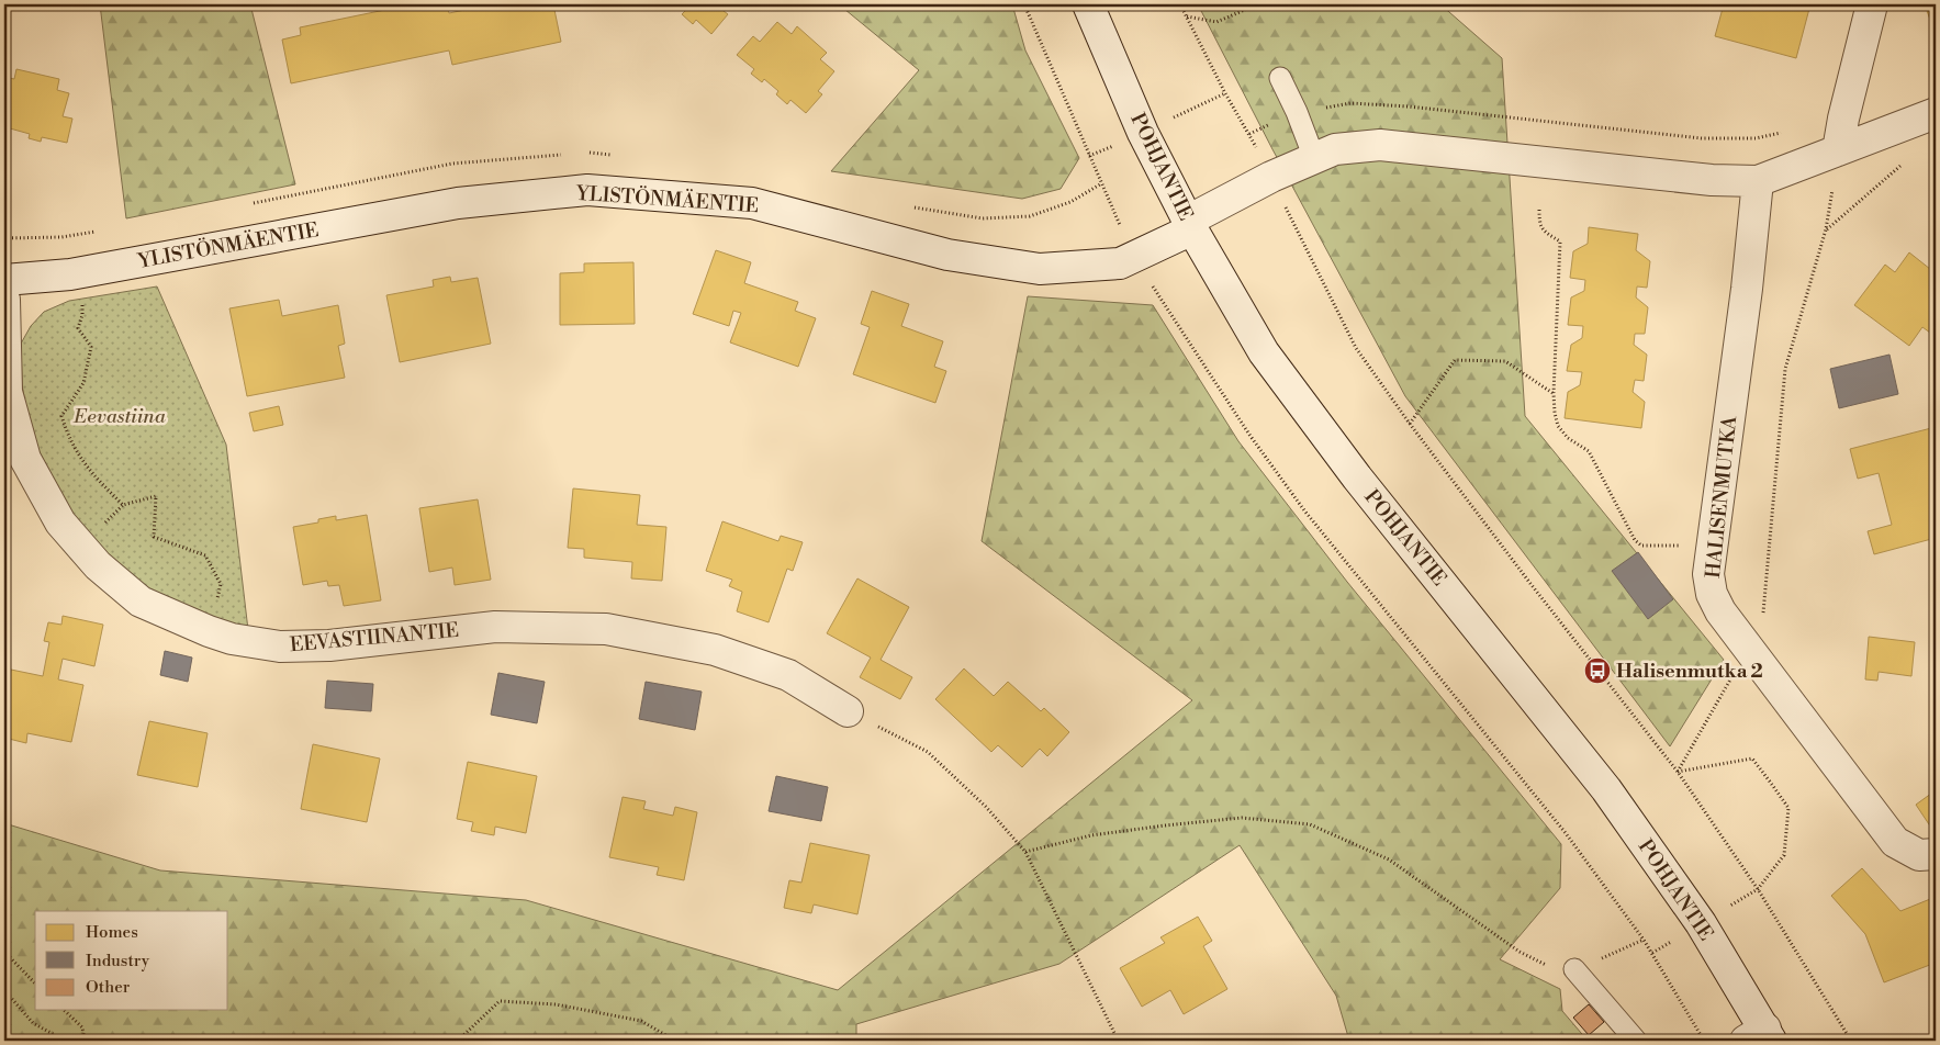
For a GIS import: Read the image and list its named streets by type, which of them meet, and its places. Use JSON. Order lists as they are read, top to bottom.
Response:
{
  "streets": {
    "street": [
      "POHJANTIE",
      "YLISTÖNMÄENTIE",
      "HALISENMUTKA",
      "EEVASTIINANTIE"
    ]
  },
  "crossings": [
    ["POHJANTIE", "YLISTÖNMÄENTIE"]
  ],
  "parks": ["Eevastiina"],
  "places": {
    "bus stop": ["Halisenmutka 2"]
  },
  "legend": ["Homes", "Industry", "Other"]
}
